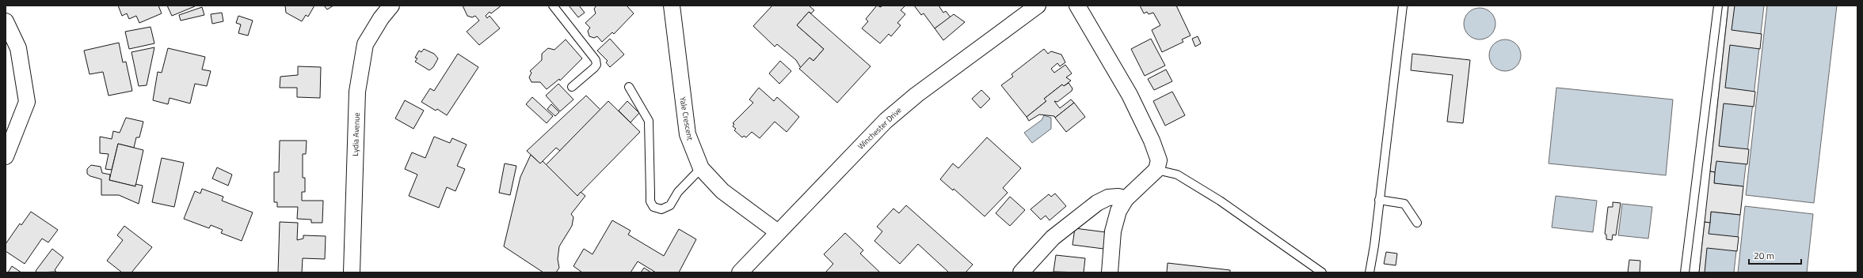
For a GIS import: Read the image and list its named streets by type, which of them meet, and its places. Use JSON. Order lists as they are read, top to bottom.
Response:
{
  "streets": {
    "street": ["Yale Crescent", "Winchester Drive", "Lydia Avenue"]
  },
  "crossings": [
    ["Yale Crescent", "Winchester Drive"]
  ],
  "scale_bar": "20 m"
}
